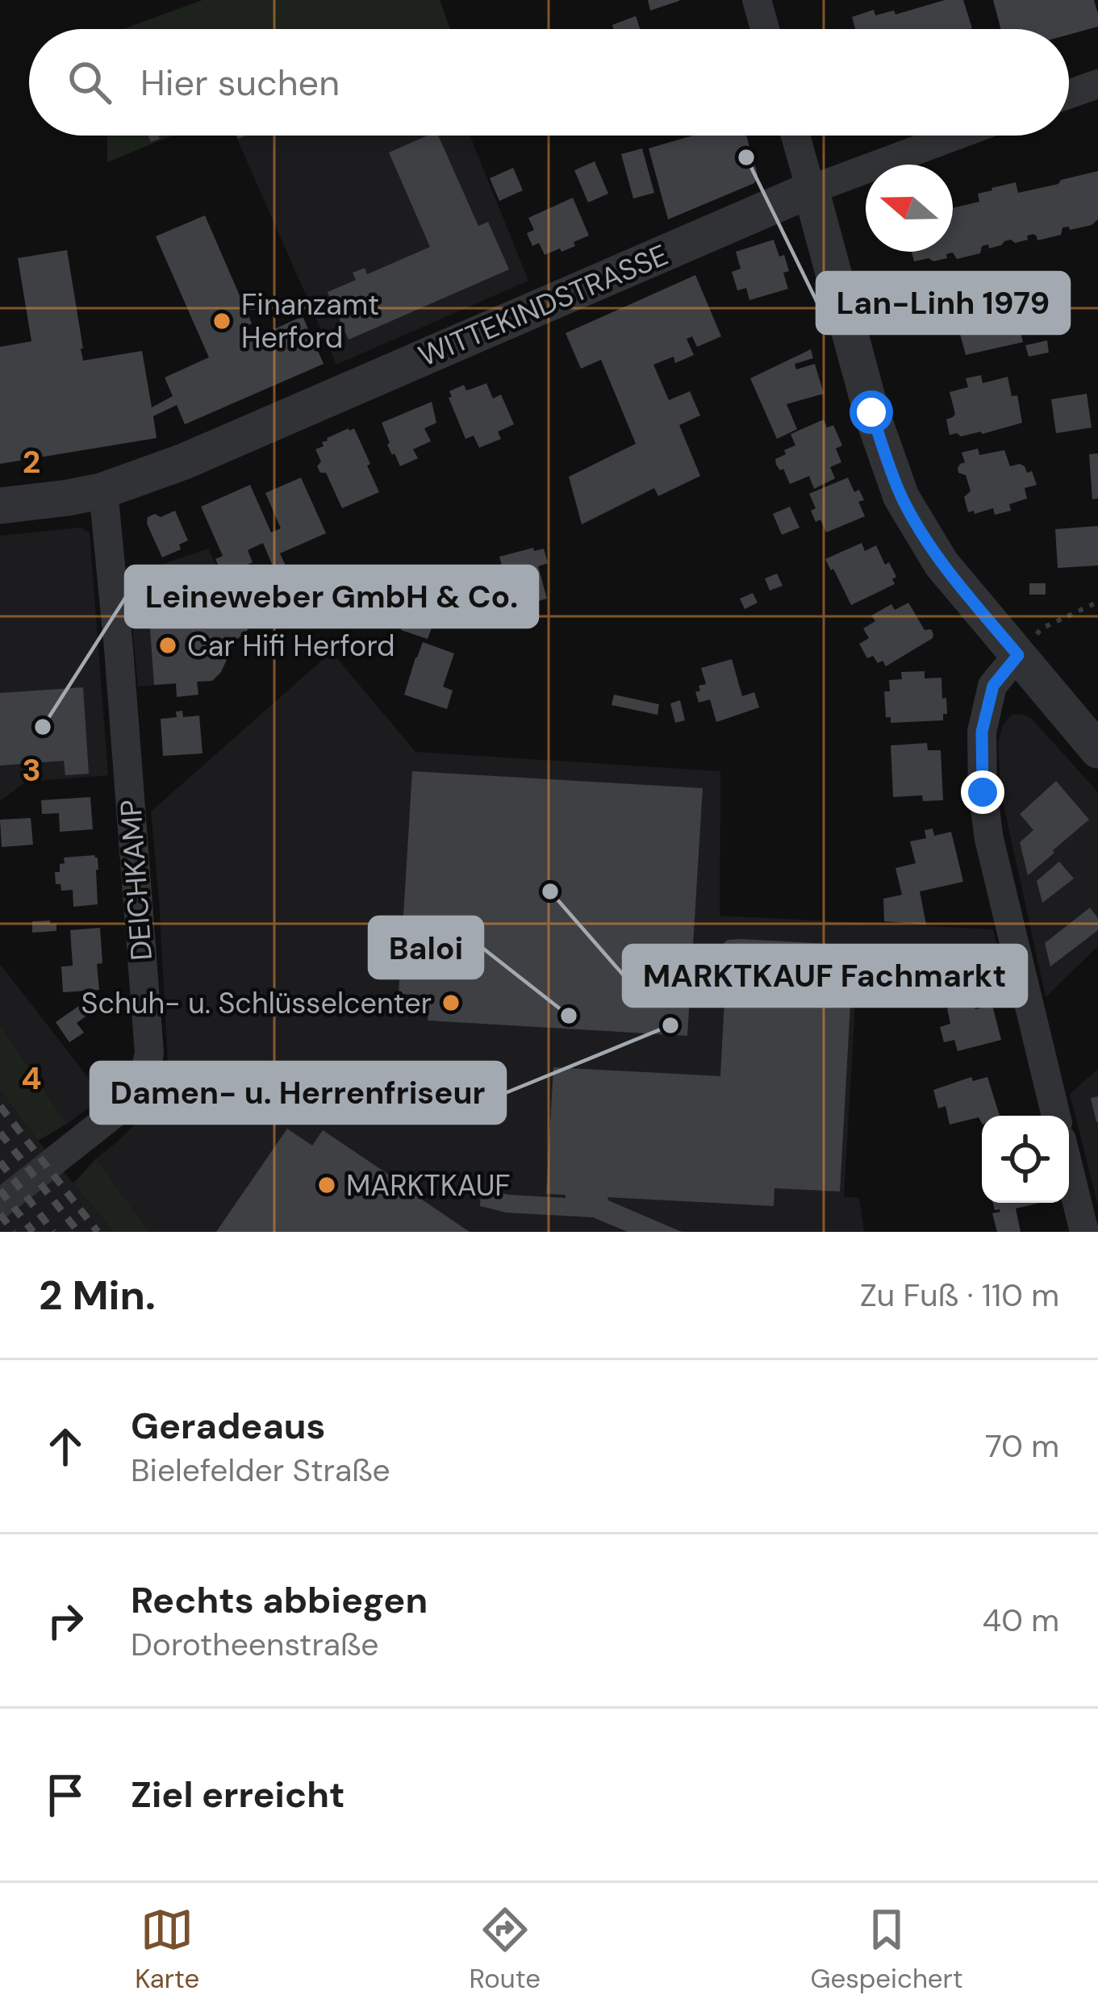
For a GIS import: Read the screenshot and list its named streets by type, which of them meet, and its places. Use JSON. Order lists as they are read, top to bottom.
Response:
{
  "streets": {
    "street": ["WITTEKINDSTRASSE", "DEICHKAMP"]
  },
  "crossings": [
    ["WITTEKINDSTRASSE", "DEICHKAMP"]
  ],
  "places": [
    "Lan-Linh 1979",
    "Finanzamt Herford",
    "Car Hifi Herford",
    "Leineweber GmbH & Co.",
    "MARKTKAUF Fachmarkt",
    "Schuh- u. Schlüsselcenter",
    "Baloi",
    "Damen- u. Herrenfriseur",
    "MARKTKAUF"
  ],
  "north": "left",
  "page": {
    "search": "Hier suchen",
    "heading": ["2 Min.", "Zu Fuß · 110 m"],
    "list": [
      ["Geradeaus", "Bielefelder Straße", "70 m"],
      ["Rechts abbiegen", "Dorotheenstraße", "40 m"],
      "Ziel erreicht"
    ],
    "nav": ["Karte", "Route", "Gespeichert"]
  },
  "grid": {
    "rows": ["2", "3", "4"]
  }
}
